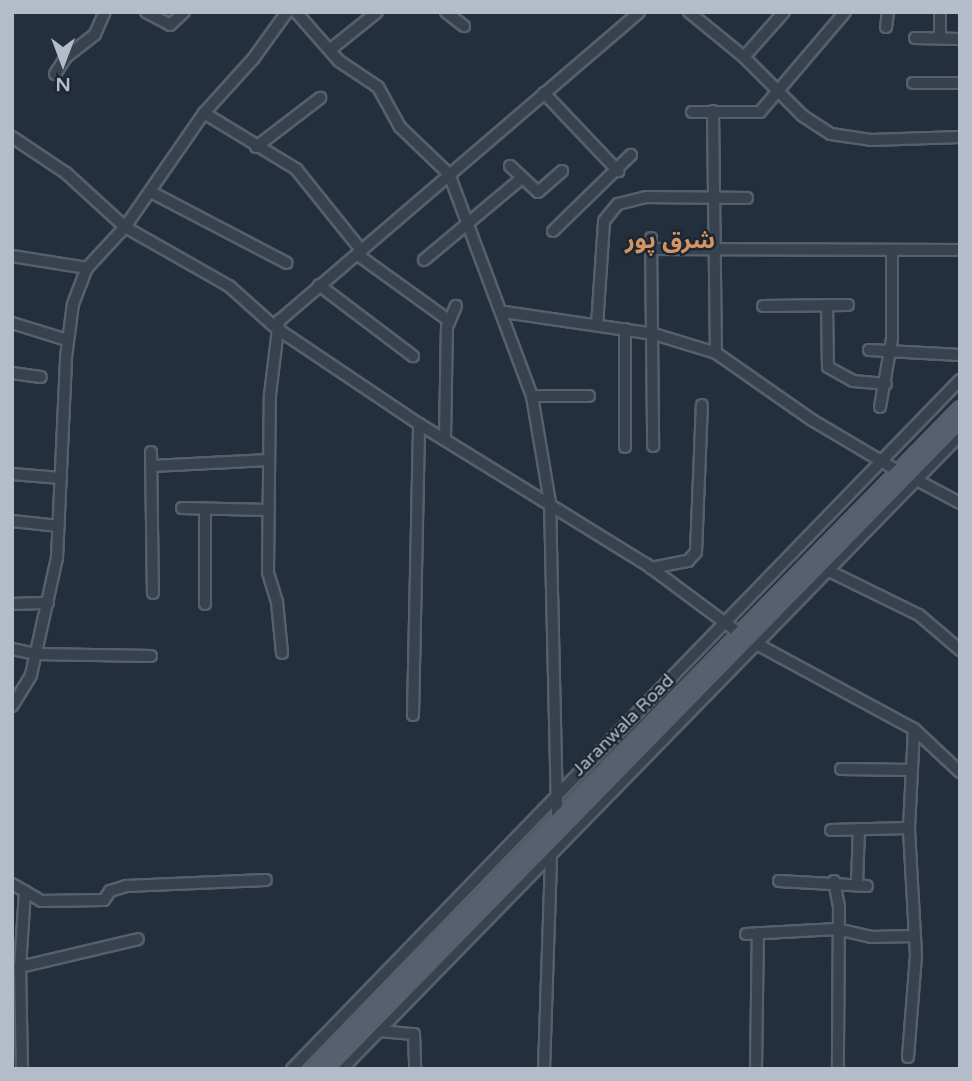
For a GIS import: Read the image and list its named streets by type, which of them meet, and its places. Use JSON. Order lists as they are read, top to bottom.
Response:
{
  "streets": {
    "main road": ["Jaranwala Road"]
  },
  "districts": ["شرق پور"],
  "north": "bottom"
}
